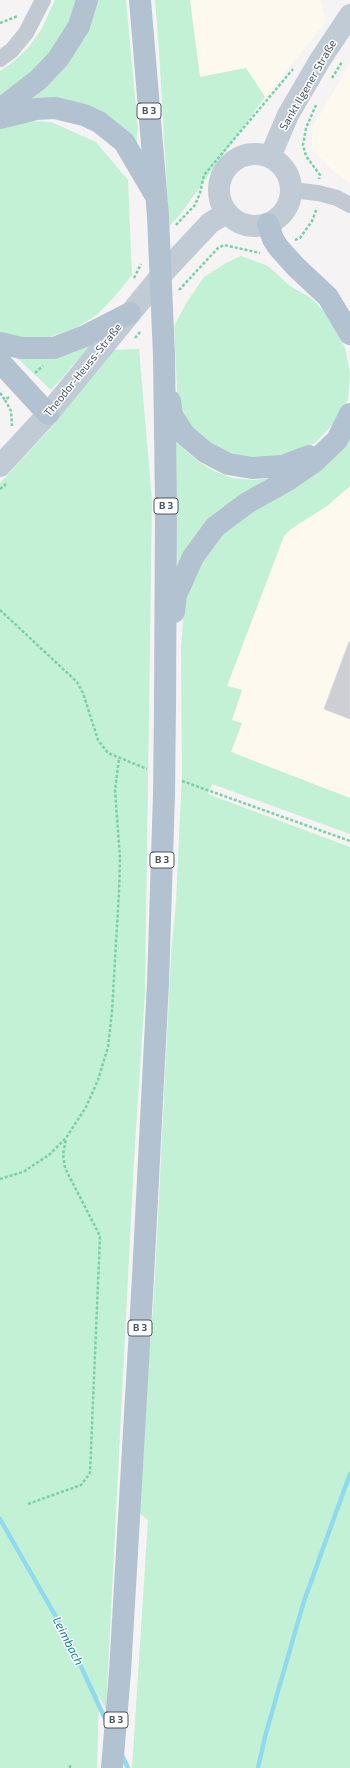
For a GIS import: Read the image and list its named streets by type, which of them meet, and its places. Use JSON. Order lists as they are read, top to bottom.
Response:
{
  "streets": {
    "main road": ["B 3"],
    "street": ["Sankt Ilgener Straße", "Theodor-Heuss-Straße"]
  },
  "crossings": [
    ["Sankt Ilgener Straße", "Theodor-Heuss-Straße"]
  ],
  "water": ["Leimbach"]
}
